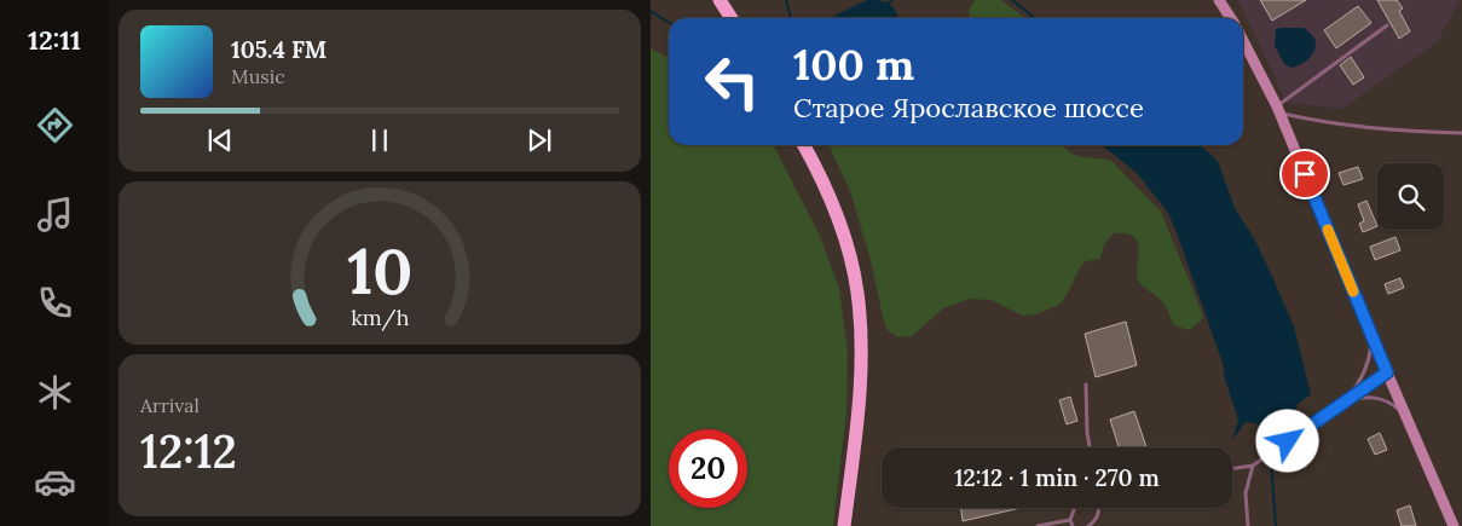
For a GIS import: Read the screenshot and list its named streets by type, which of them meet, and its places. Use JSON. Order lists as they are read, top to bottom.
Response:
{
  "page": {
    "tabs": "12:11",
    "turn": ["100 m", "Старое Ярославское шоссе"],
    "song": ["105.4 FM", "Music"],
    "tile": ["Arrival", "12:12"],
    "limit": "20",
    "trip": "12:12 · 1 min · 270 m",
    "gauge": ["10", "km/h"]
  }
}
